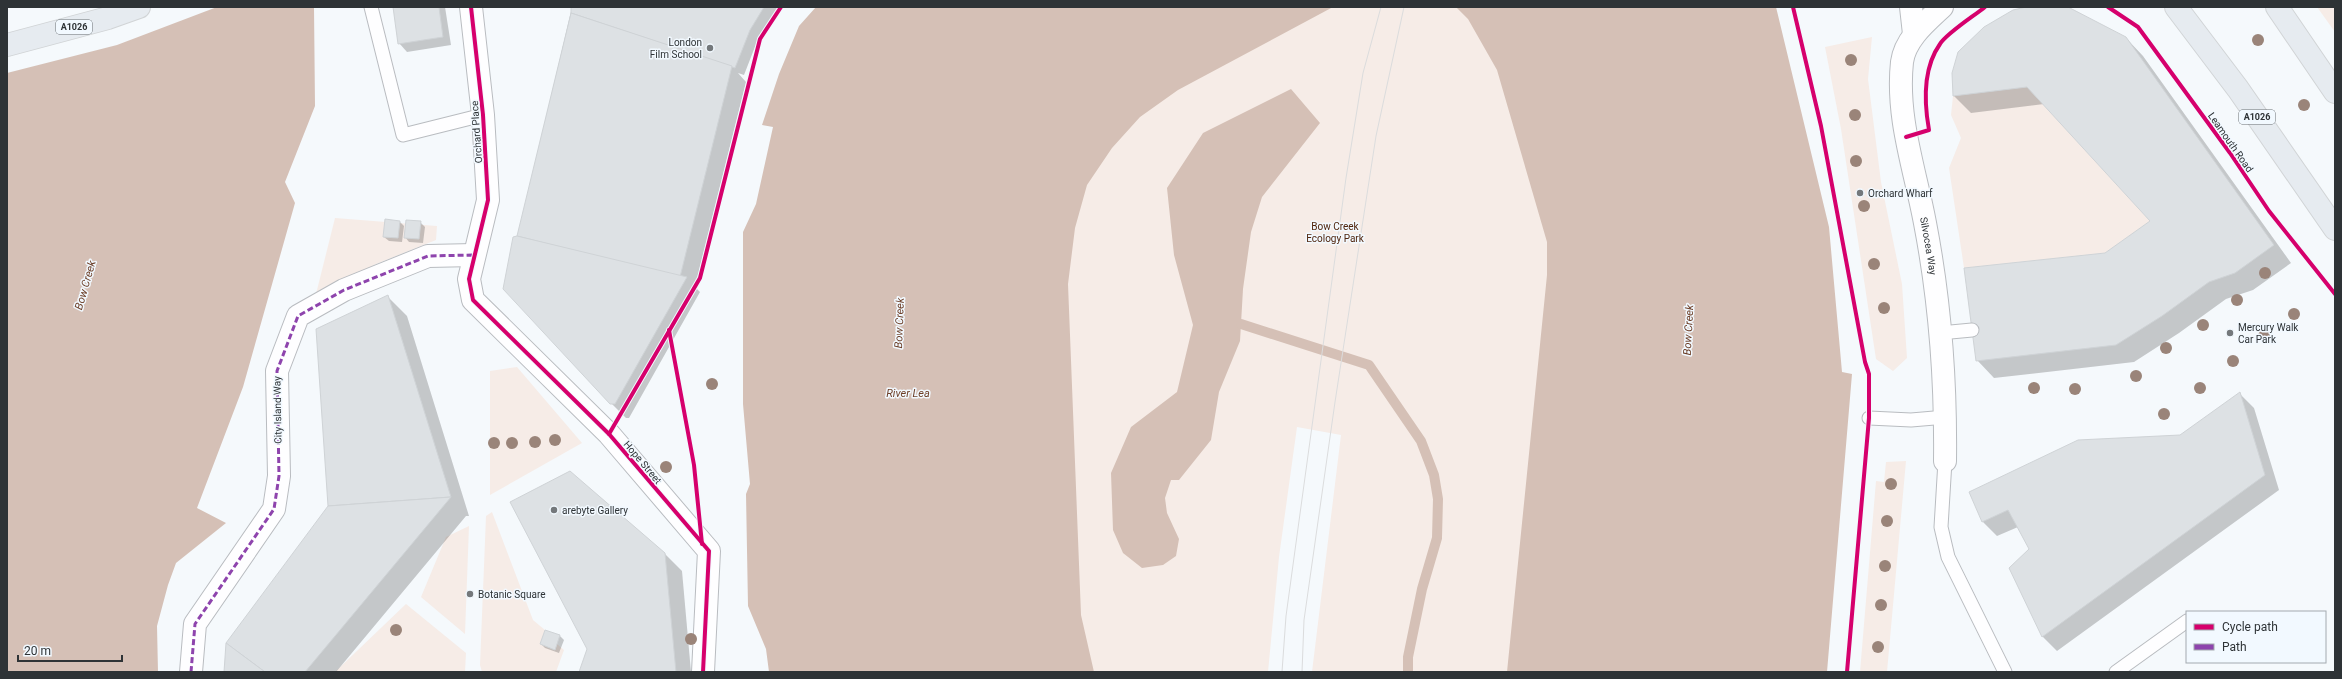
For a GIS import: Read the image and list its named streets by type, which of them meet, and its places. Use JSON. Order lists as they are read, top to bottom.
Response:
{
  "streets": {
    "highway": ["A1026"],
    "street": [
      "Orchard Place",
      "Silvocea Way",
      "City Island Way",
      "Hope Street"
    ],
    "cycle path": ["Leamouth Road"]
  },
  "crossings": [
    ["Orchard Place", "City Island Way"],
    ["Orchard Place", "Hope Street"],
    ["City Island Way", "Hope Street"]
  ],
  "water": ["Bow Creek", "River Lea"],
  "parks": ["Bow Creek Ecology Park"],
  "places": [
    "London Film School",
    "Orchard Wharf",
    "Mercury Walk Car Park",
    "arebyte Gallery",
    "Botanic Square"
  ],
  "legend": ["Cycle path", "Path"],
  "scale_bar": "20 m"
}
